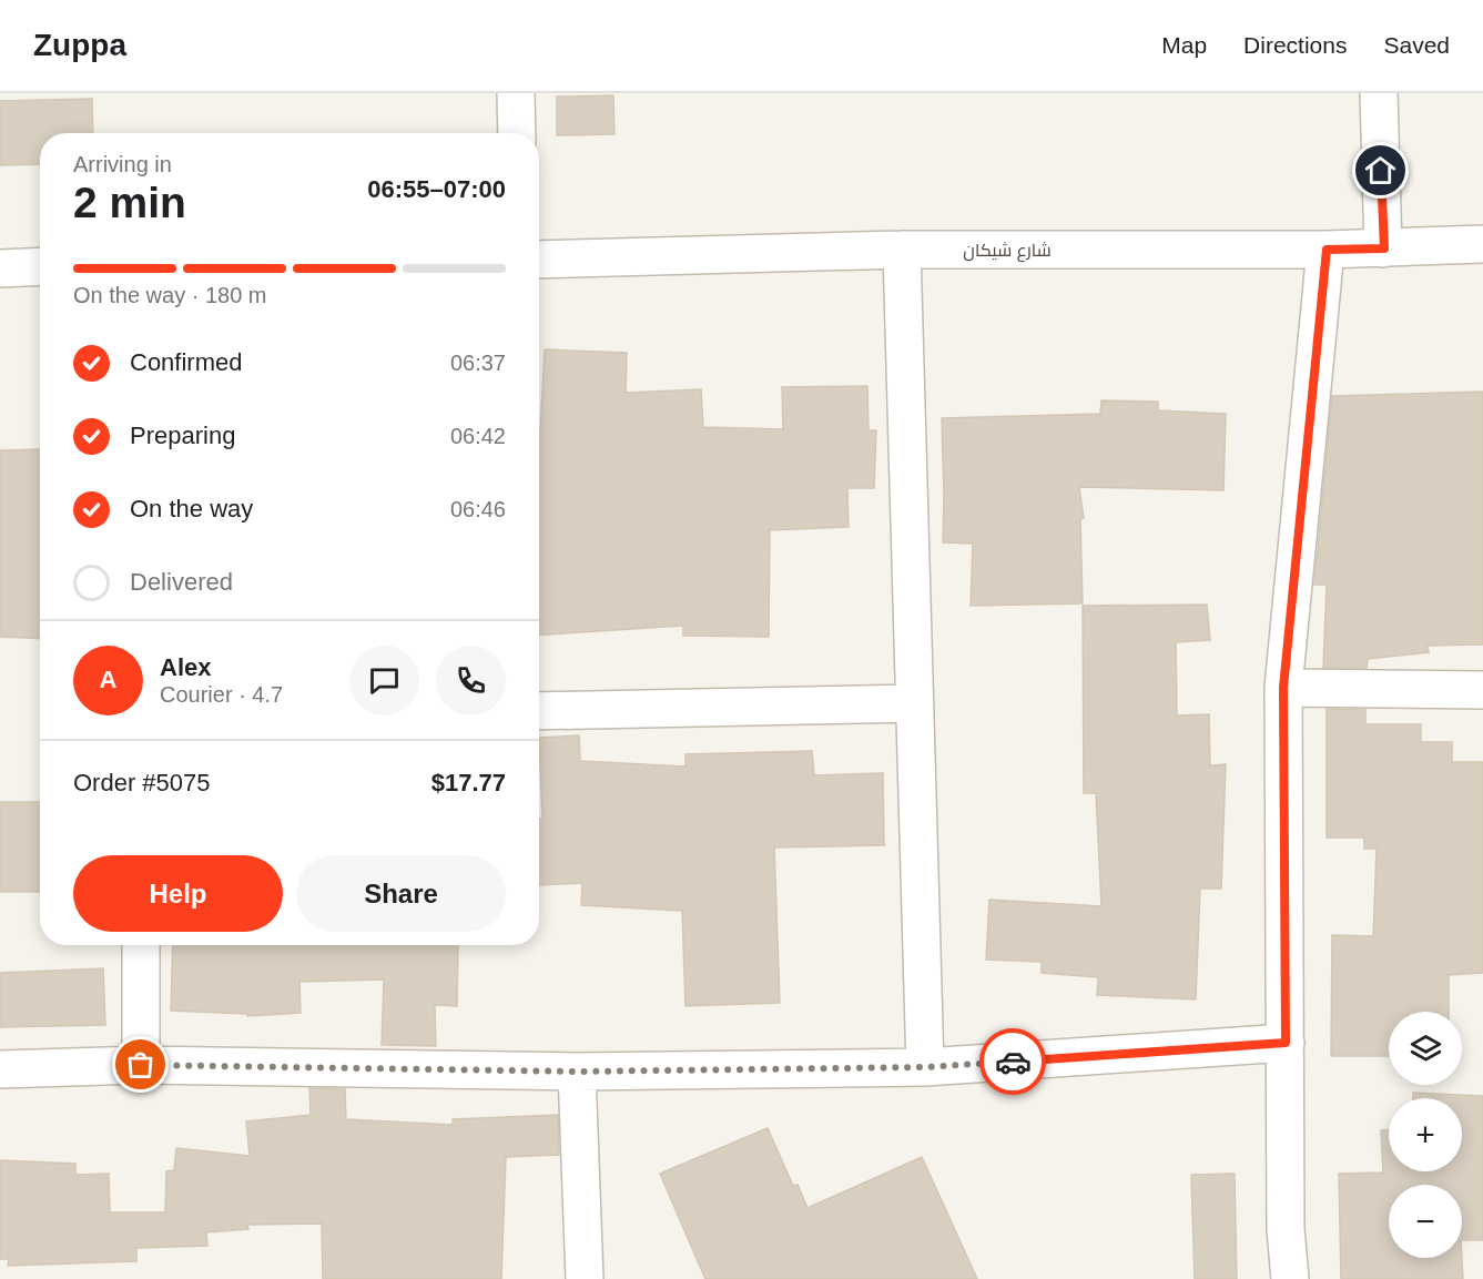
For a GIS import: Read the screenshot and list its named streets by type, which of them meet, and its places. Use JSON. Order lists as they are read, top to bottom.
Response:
{
  "streets": {
    "street": ["شارع شيكان"]
  },
  "page": {
    "header": "Zuppa",
    "nav": ["Map", "Directions", "Saved"],
    "heading": ["2 min", "Arriving in", "06:55–07:00"],
    "panel": [
      "Alex",
      "Courier · 4.7",
      "Order #5075",
      "$17.77"
    ],
    "bar": "On the way · 180 m",
    "list": [
      ["Confirmed", "06:37"],
      ["Preparing", "06:42"],
      ["On the way", "06:46"],
      "Delivered"
    ],
    "round": "A",
    "buttons": ["Help", "Share"],
    "map_buttons": ["+", "−"]
  }
}
